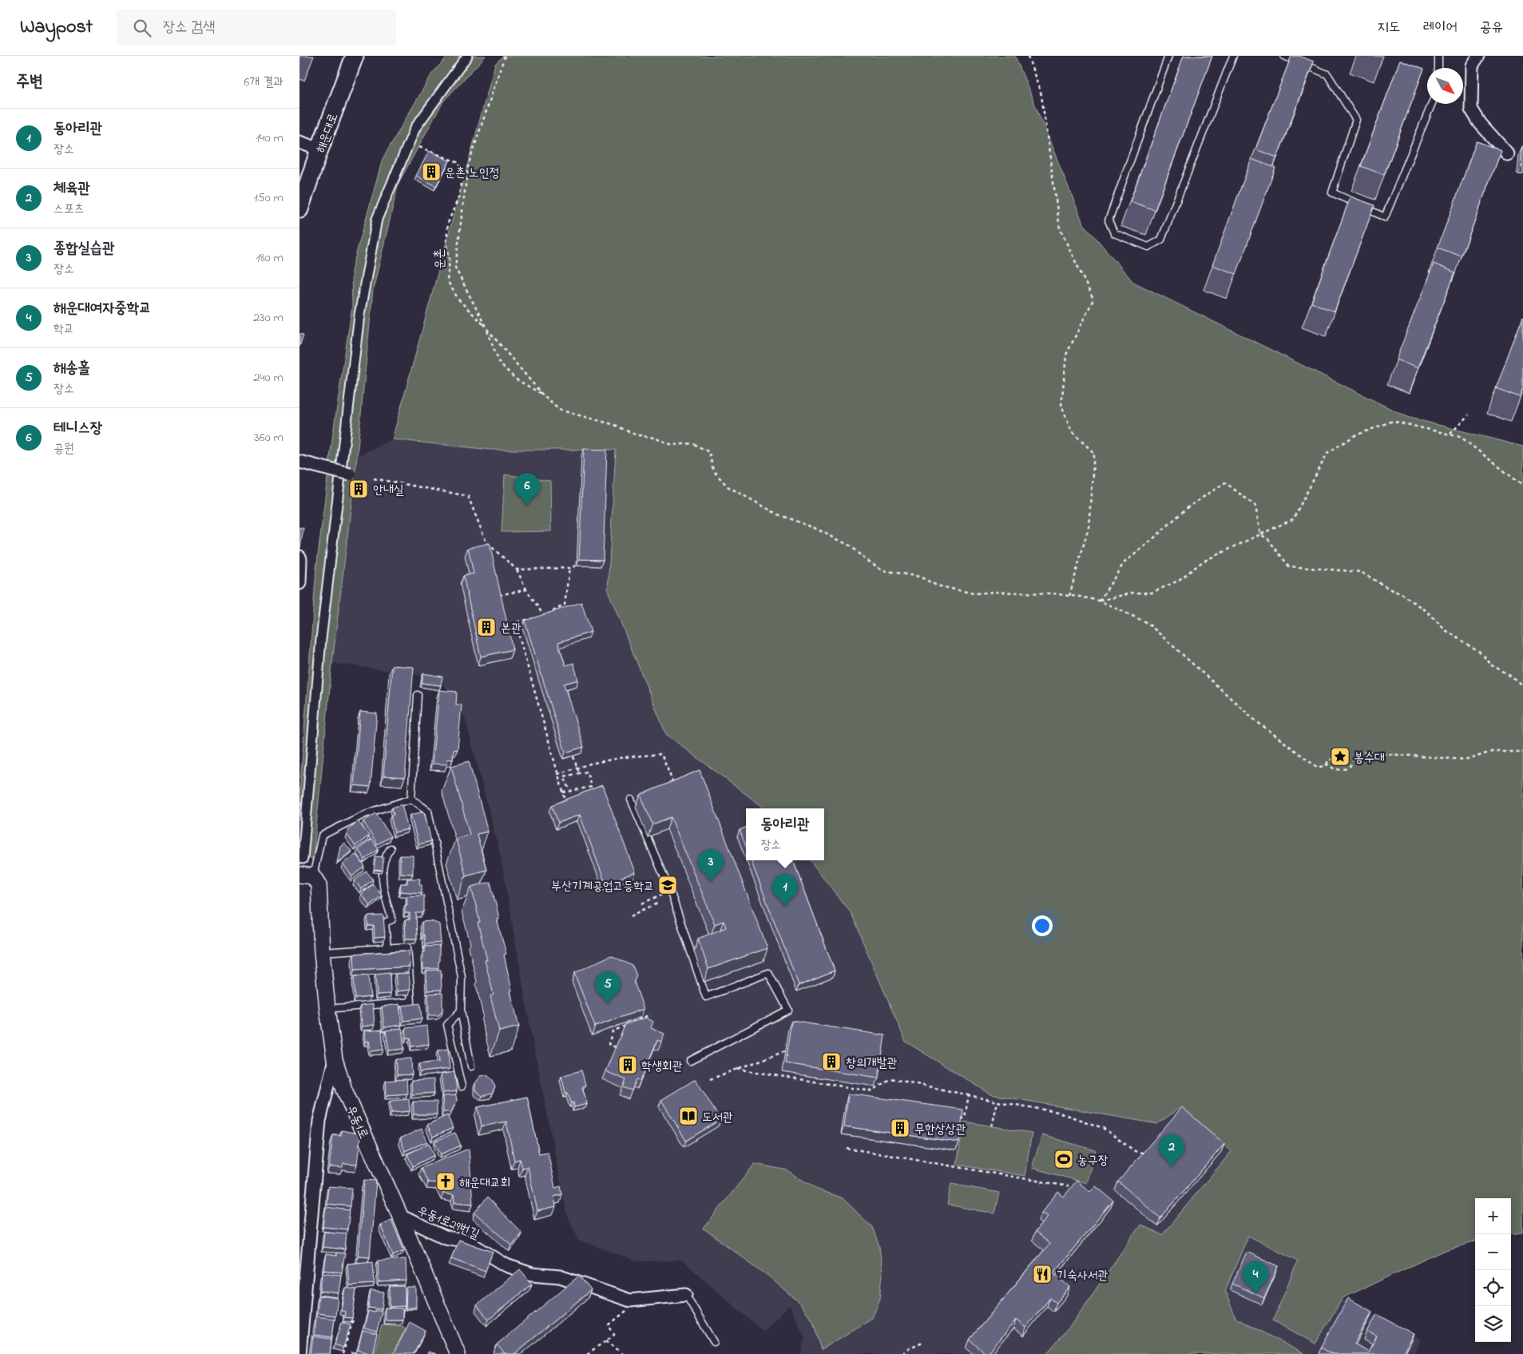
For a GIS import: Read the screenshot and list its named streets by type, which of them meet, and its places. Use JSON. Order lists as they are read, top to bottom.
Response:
{
  "streets": {
    "main road": ["해운대로"],
    "street": ["우동1로", "우동1로29번길"],
    "path": ["운촌"]
  },
  "crossings": [
    ["우동1로", "우동1로29번길"]
  ],
  "places": {
    "building": [
      "운촌 노인정",
      "안내실",
      "본관",
      "창의개발관",
      "학생회관",
      "무한상상관"
    ],
    "place": ["봉수대"],
    "school or university": ["부산기계공업고등학교"],
    "library": ["도서관"],
    "sports": ["농구장"],
    "church": ["해운대교회"],
    "restaurant": ["기숙사서관"]
  },
  "north": "bottom right",
  "page": {
    "header": "Waypost",
    "search": "장소 검색",
    "nav": ["지도", "레이어", "공유"],
    "heading": ["주변", "6개 결과"],
    "list": [
      {
        "mark": "1",
        "name": "동아리관",
        "note": "장소",
        "value": "140 m"
      },
      {
        "mark": "2",
        "name": "체육관",
        "note": "스포츠",
        "value": "150 m"
      },
      {
        "mark": "3",
        "name": "종합실습관",
        "note": "장소",
        "value": "180 m"
      },
      {
        "mark": "4",
        "name": "해운대여자중학교",
        "note": "학교",
        "value": "230 m"
      },
      {
        "mark": "5",
        "name": "해송홀",
        "note": "장소",
        "value": "240 m"
      },
      {
        "mark": "6",
        "name": "테니스장",
        "note": "공원",
        "value": "360 m"
      }
    ],
    "pins": [
      "6",
      "3",
      "1",
      "5",
      "2",
      "4"
    ],
    "popup": ["동아리관", "장소"],
    "map_buttons": ["+", "−"]
  }
}
